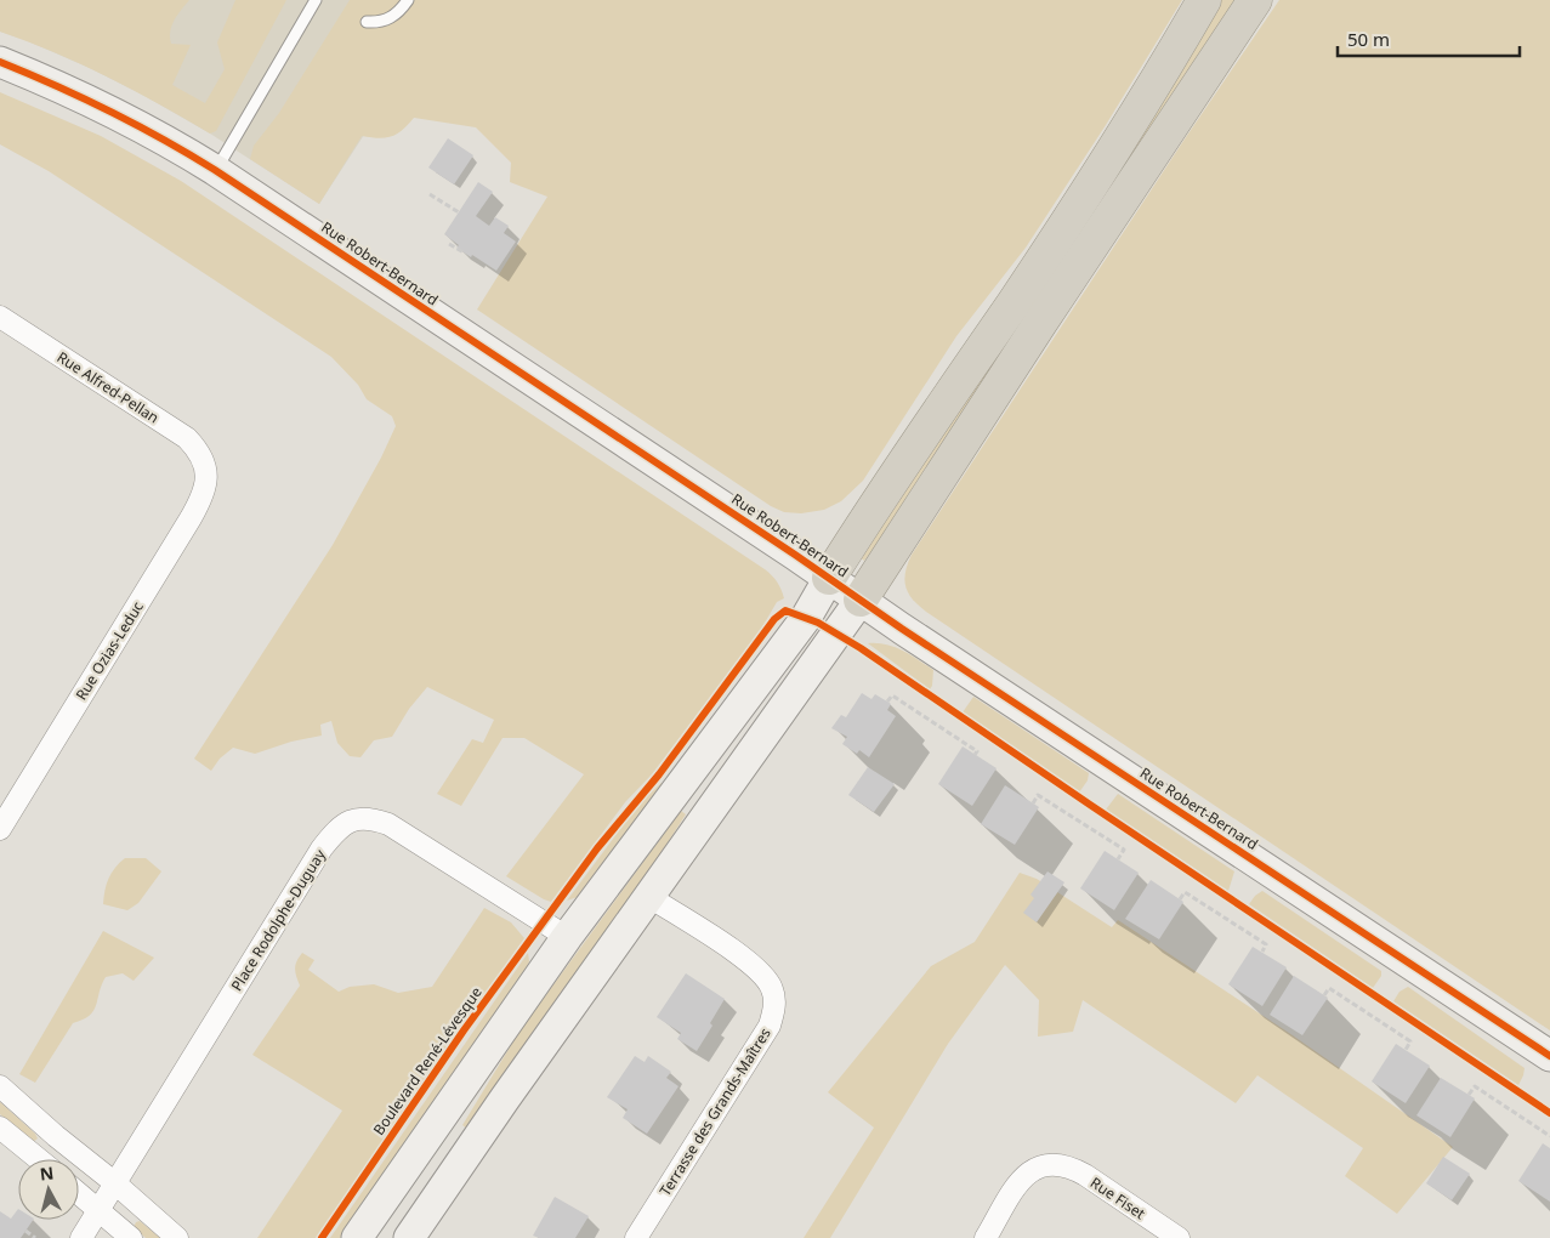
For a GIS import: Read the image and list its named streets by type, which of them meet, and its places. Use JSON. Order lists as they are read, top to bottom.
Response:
{
  "streets": {
    "street": [
      "Rue Robert-Bernard",
      "Rue Alfred-Pellan",
      "Rue Ozias-Leduc",
      "Place Rodolphe-Duguay",
      "Terrasse des Grands-Maîtres",
      "Rue Fiset"
    ],
    "cycle path": ["Boulevard René-Lévesque"]
  },
  "crossings": [
    ["Rue Alfred-Pellan", "Rue Ozias-Leduc"]
  ],
  "scale_bar": "50 m",
  "north": "top"
}
